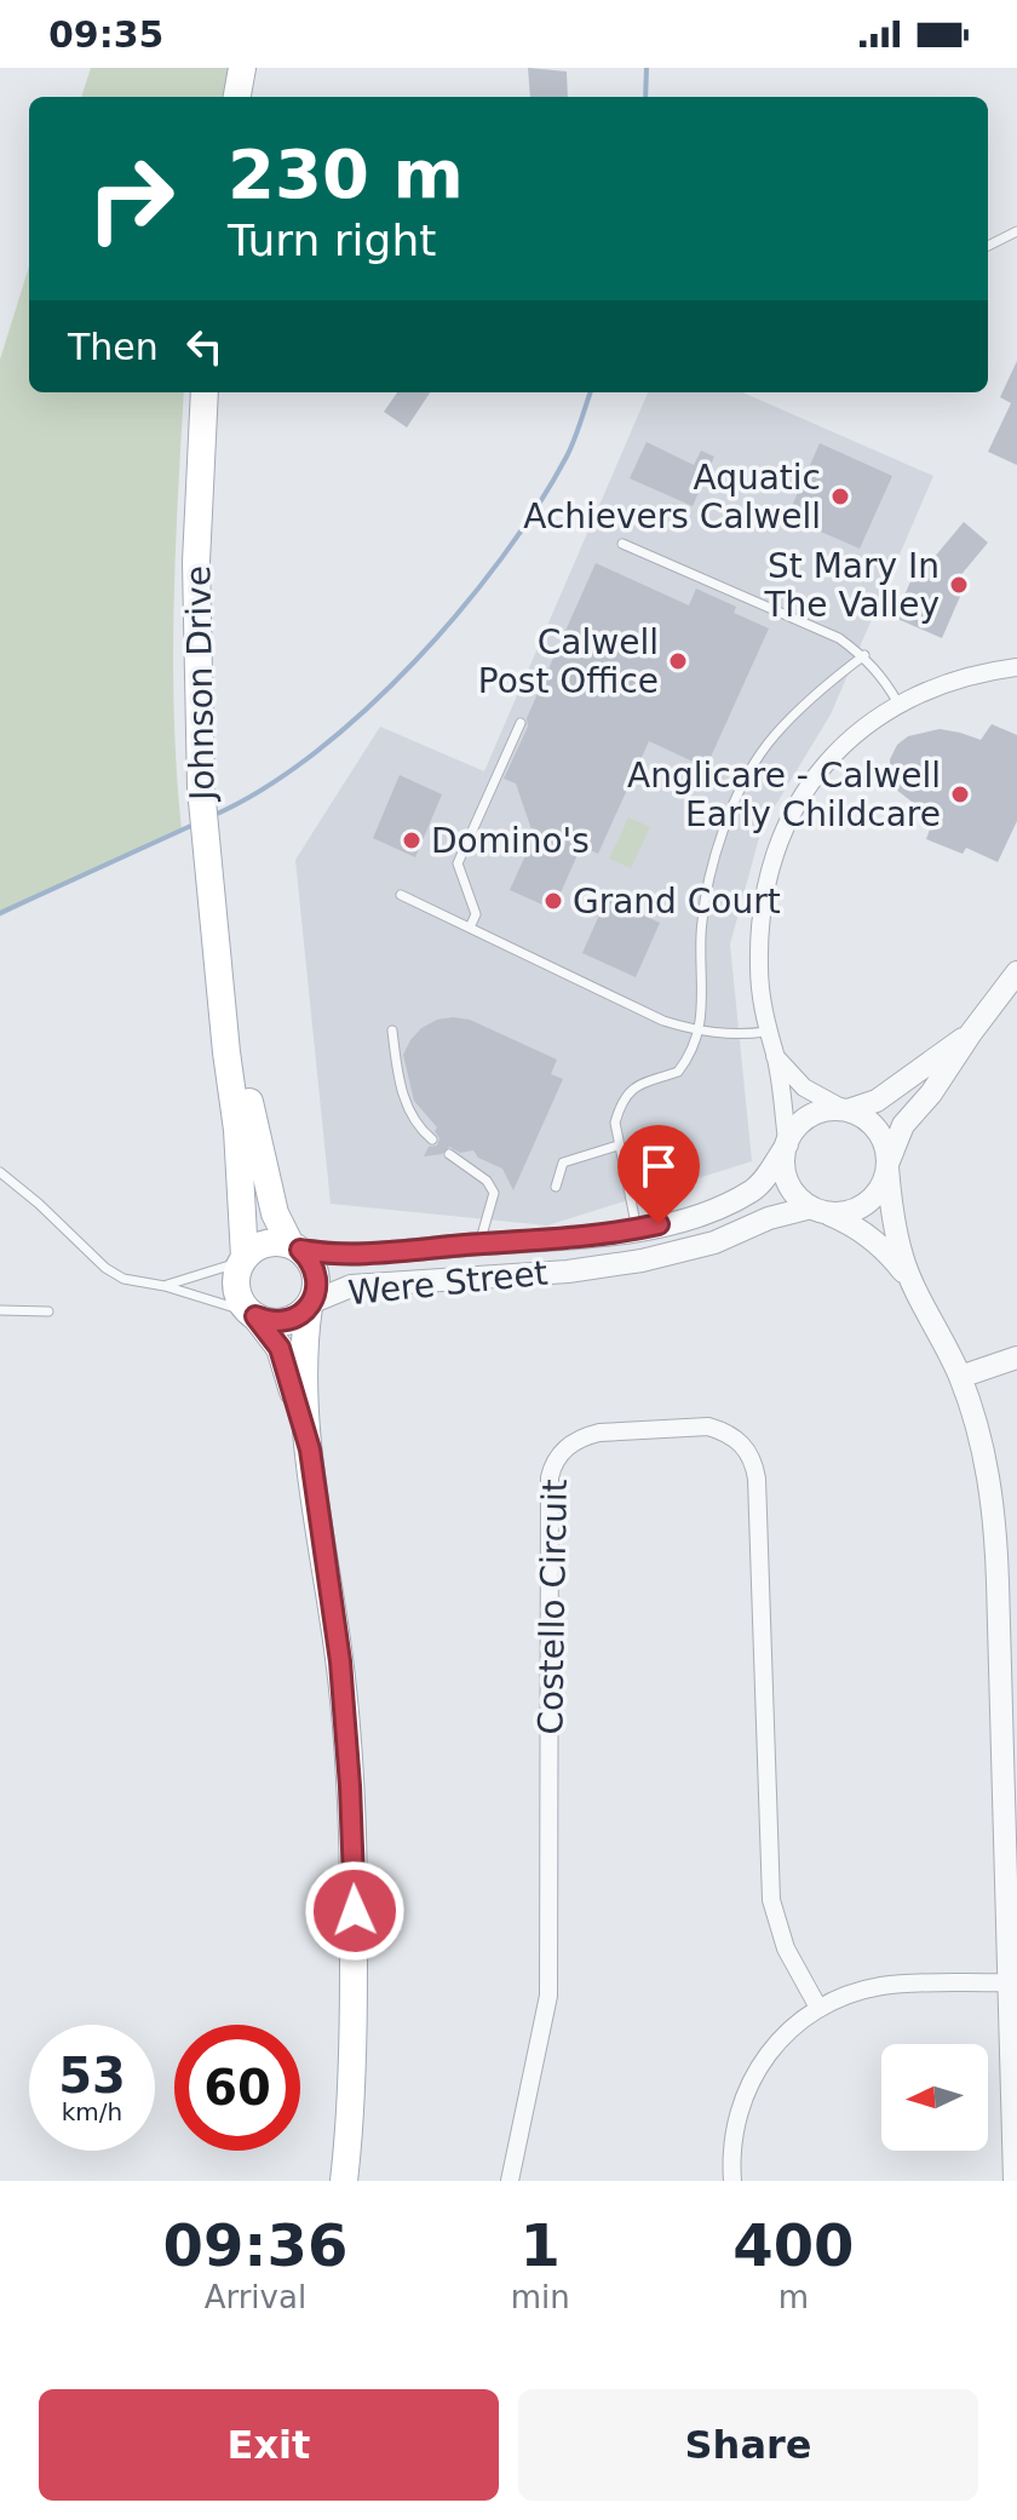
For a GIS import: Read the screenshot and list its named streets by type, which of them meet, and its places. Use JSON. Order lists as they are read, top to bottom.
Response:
{
  "streets": {
    "main road": ["Johnson Drive"],
    "street": ["Were Street", "Costello Circuit"]
  },
  "crossings": [
    ["Johnson Drive", "Were Street"]
  ],
  "places": [
    "Aquatic Achievers Calwell",
    "St Mary In The Valley",
    "Calwell Post Office",
    "Anglicare - Calwell Early Childcare",
    "Domino's",
    "Grand Court"
  ],
  "north": "left",
  "page": {
    "status": "09:35",
    "turn": ["230 m", "Turn right"],
    "then": "Then",
    "speed": "53 km/h",
    "limit": "60",
    "eta": [
      "09:36",
      "Arrival",
      "1",
      "min",
      "400",
      "m"
    ],
    "buttons": ["Exit", "Share"]
  }
}
